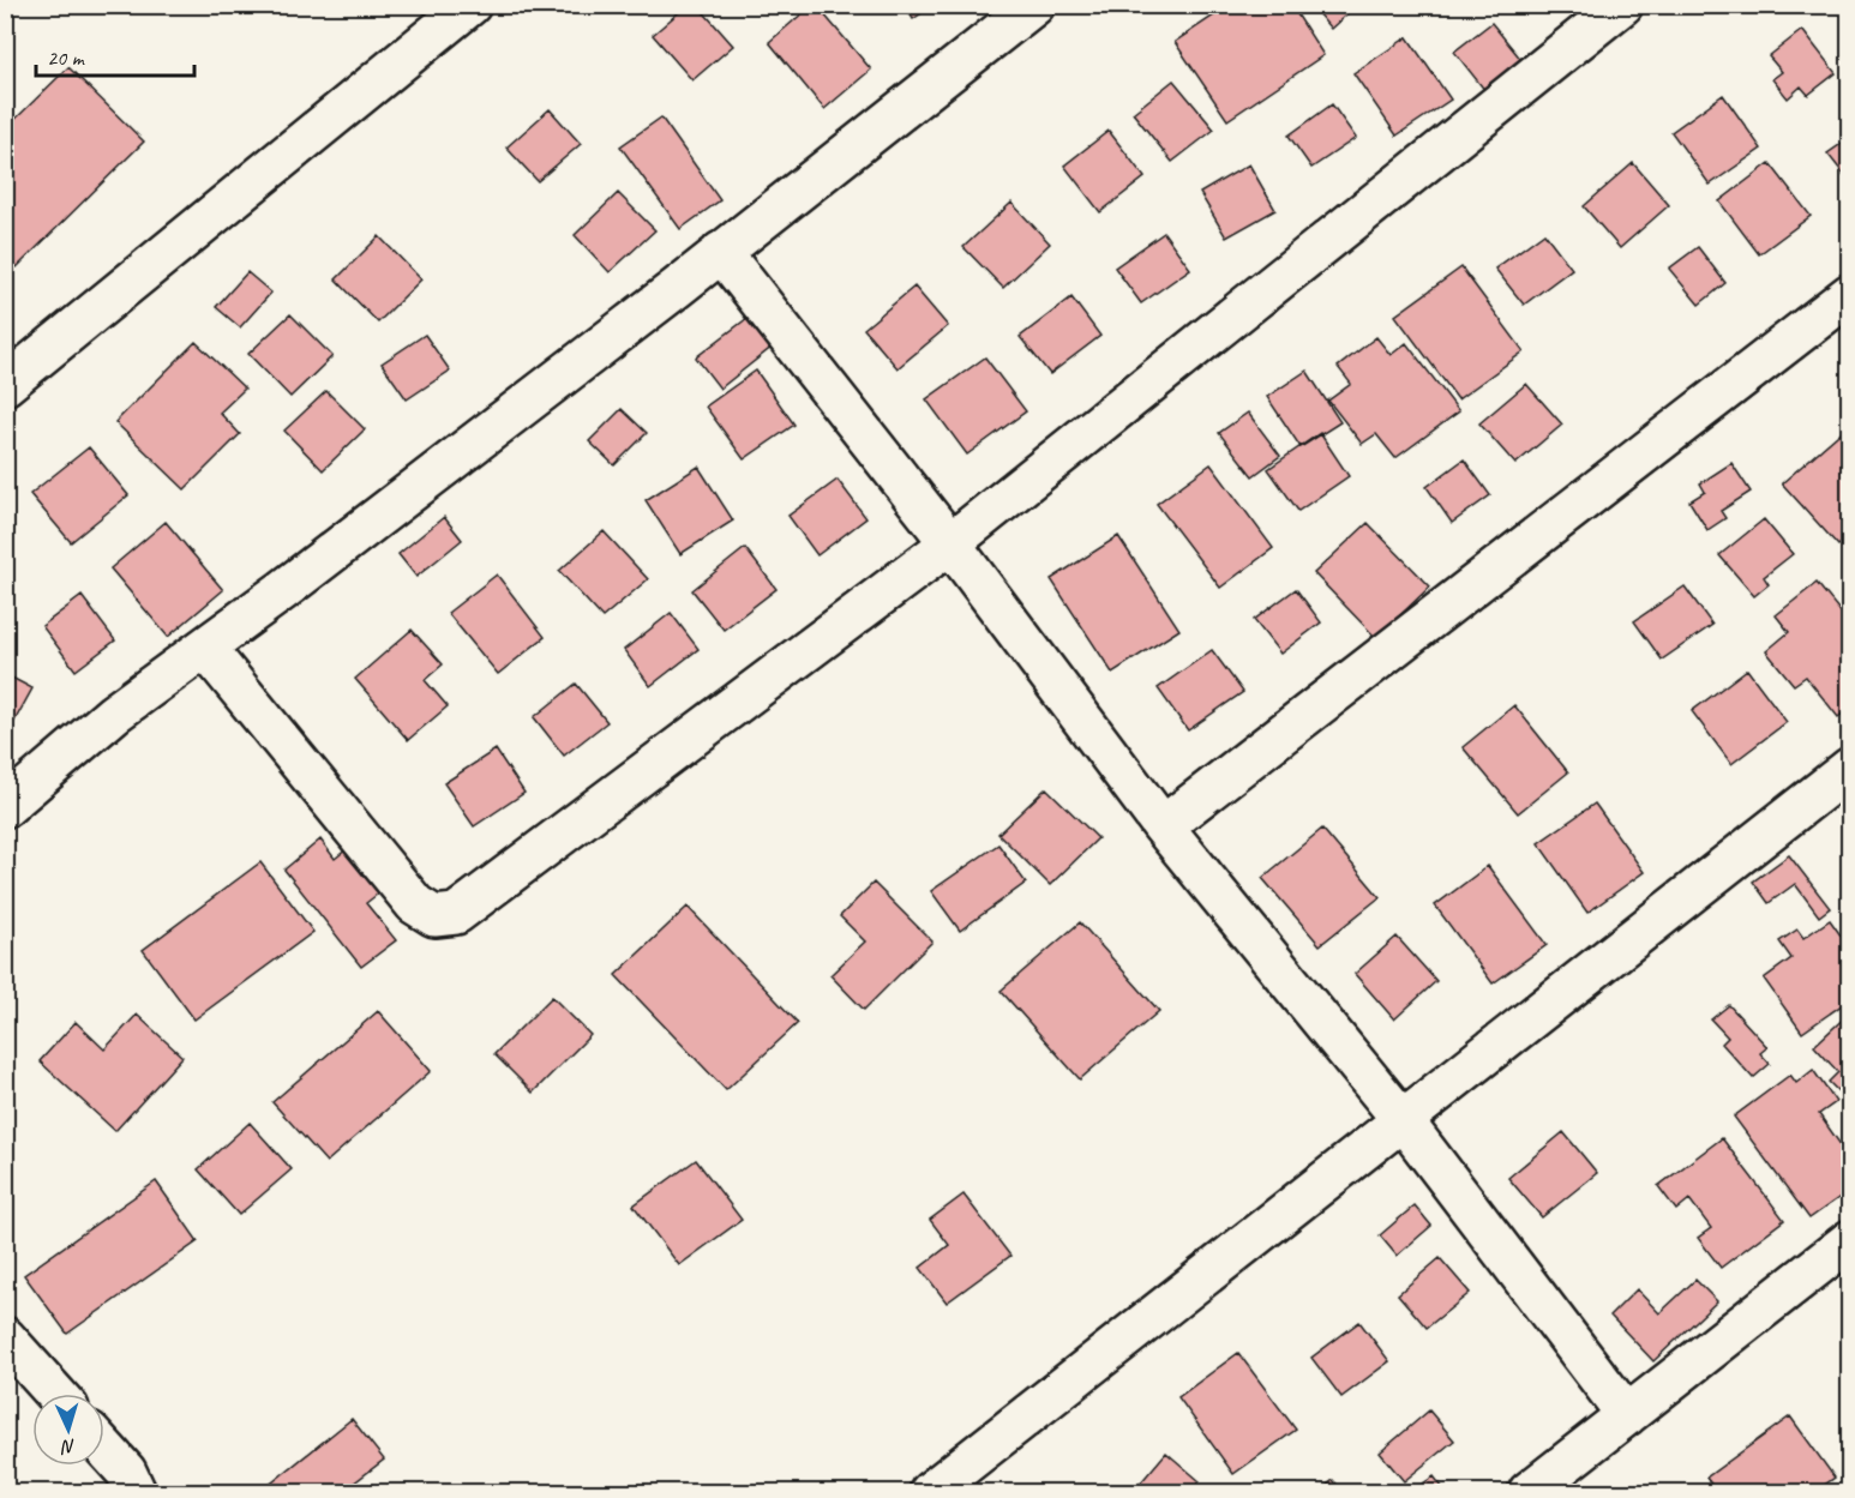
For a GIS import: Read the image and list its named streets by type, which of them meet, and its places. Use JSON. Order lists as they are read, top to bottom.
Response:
{
  "scale_bar": "20 m",
  "north": "bottom"
}
